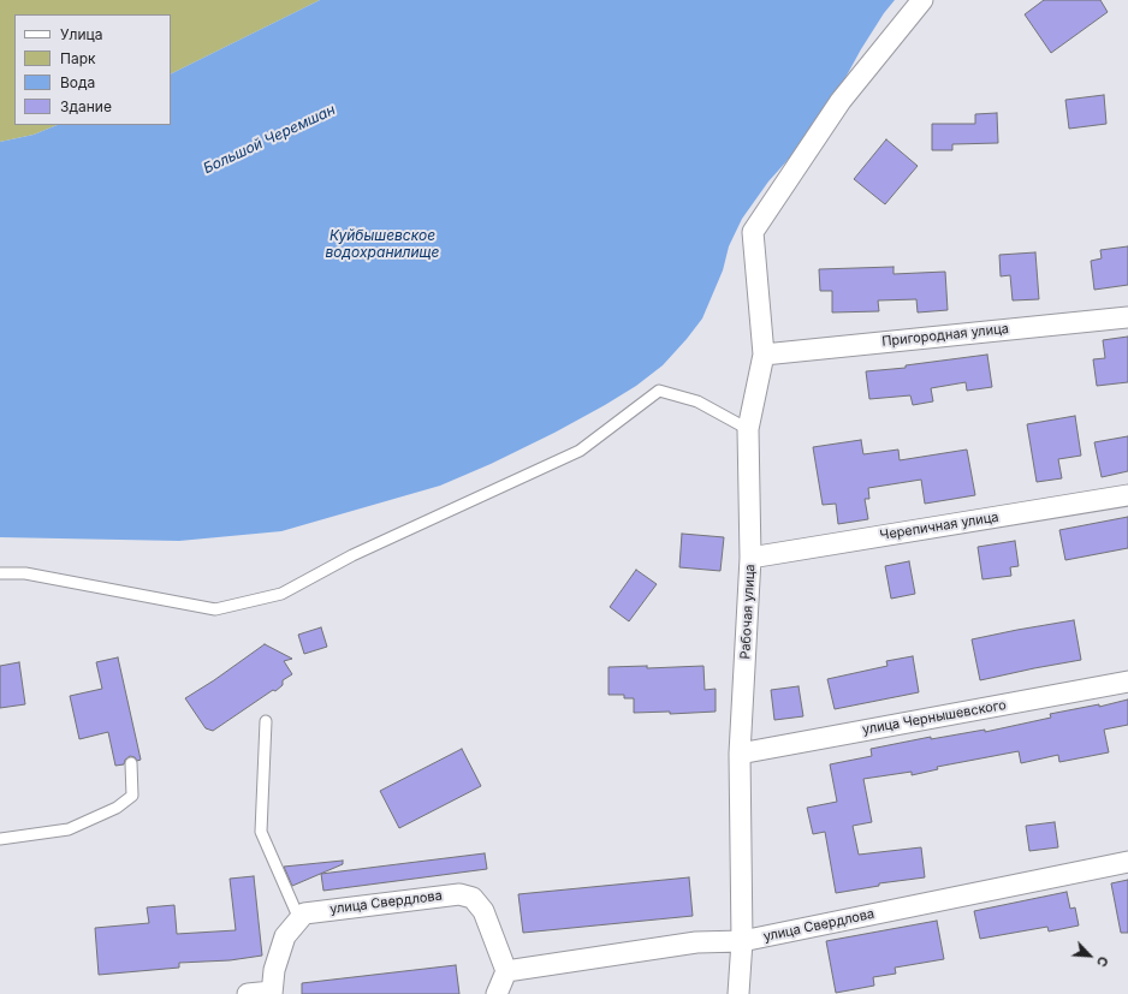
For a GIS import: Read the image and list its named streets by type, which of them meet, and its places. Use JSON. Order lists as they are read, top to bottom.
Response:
{
  "streets": {
    "street": [
      "Пригородная улица",
      "Черепичная улица",
      "Рабочая улица",
      "улица Чернышевского",
      "улица Свердлова"
    ]
  },
  "crossings": [
    ["Пригородная улица", "Рабочая улица"],
    ["Черепичная улица", "Рабочая улица"],
    ["Рабочая улица", "улица Чернышевского"],
    ["Рабочая улица", "улица Свердлова"]
  ],
  "water": ["Большой Черемшан", "Куйбышевское водохранилище"],
  "legend": [
    "Улица",
    "Парк",
    "Вода",
    "Здание"
  ],
  "north": "bottom right"
}
